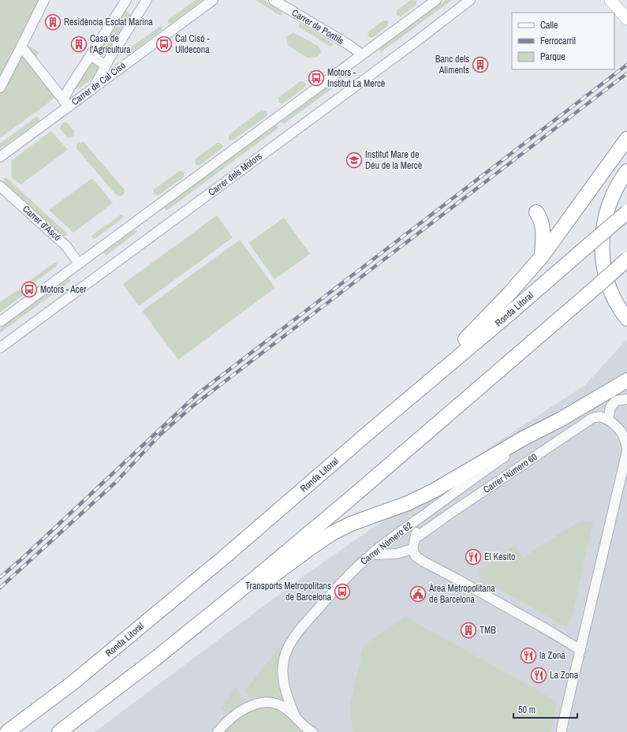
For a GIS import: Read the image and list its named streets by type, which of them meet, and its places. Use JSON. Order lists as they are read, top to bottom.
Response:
{
  "streets": {
    "highway": ["Ronda Litoral"],
    "street": [
      "Carrer de Pontils",
      "Carrer de Cal Cisó",
      "Carrer dels Motors",
      "Carrer d'Ascó",
      "Carrer Número 60",
      "Carrer Número 62"
    ]
  },
  "places": {
    "building": [
      "Residència Esclat Marina",
      "Casa de l'Agricultura",
      "Banc dels Aliments",
      "TMB"
    ],
    "bus stop": [
      "Cal Cisó - Ulldecona",
      "Motors - Institut La Mercè",
      "Motors - Acer",
      "Transports Metropolitans de Barcelona"
    ],
    "school or university": ["Institut Mare de Déu de la Mercè"],
    "restaurant": ["El Kesito", "la Zona", "La Zona"],
    "public building": ["Àrea Metropolitana de Barcelona"]
  },
  "legend": ["Calle", "Ferrocarril", "Parque"],
  "scale_bar": "50 m"
}
